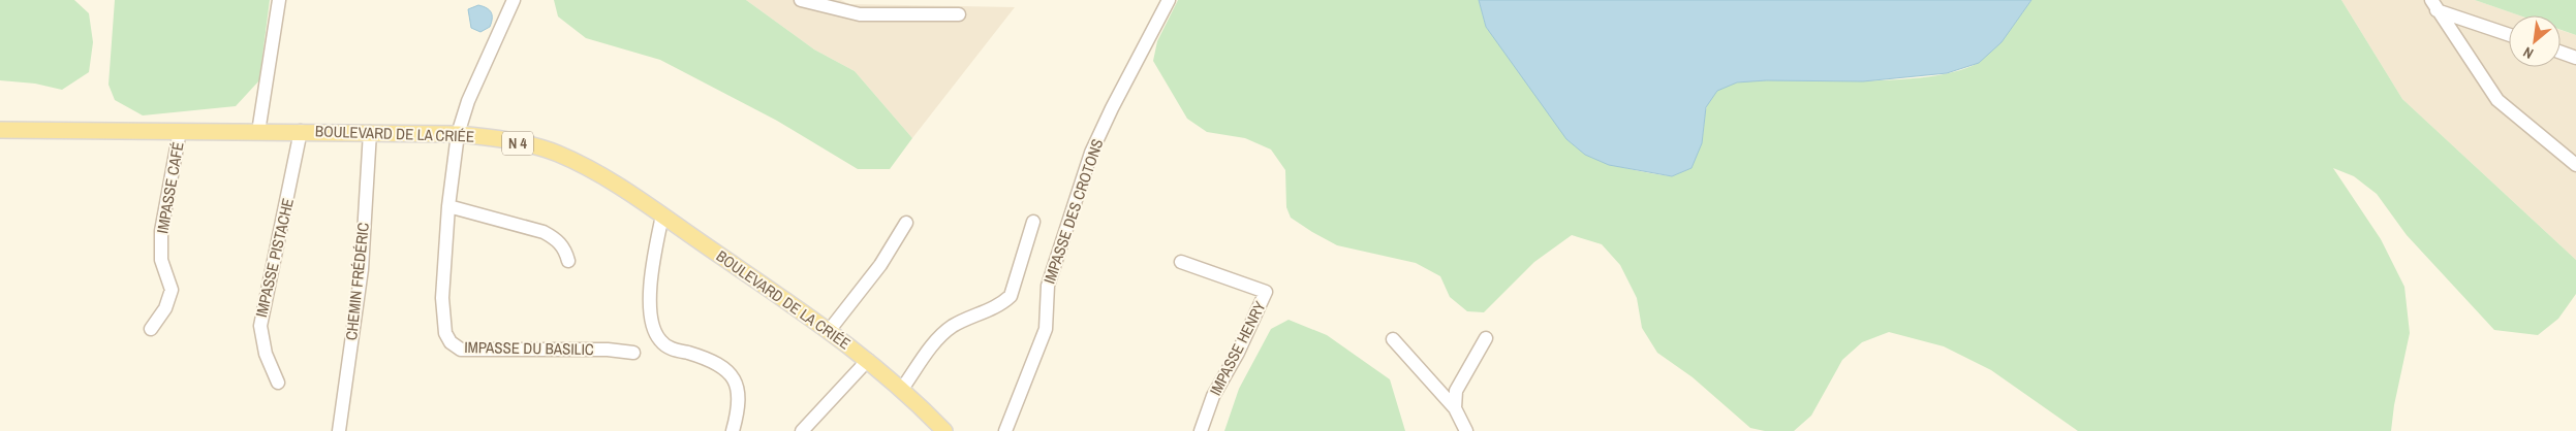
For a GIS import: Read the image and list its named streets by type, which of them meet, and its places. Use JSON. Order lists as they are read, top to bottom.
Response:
{
  "streets": {
    "main road": ["BOULEVARD DE LA CRIÉE", "N 4"],
    "street": [
      "IMPASSE CAFÉ",
      "IMPASSE DES CROTONS",
      "IMPASSE PISTACHE",
      "CHEMIN FRÉDÉRIC",
      "IMPASSE DU BASILIC",
      "IMPASSE HENRY"
    ]
  },
  "crossings": [
    ["BOULEVARD DE LA CRIÉE", "IMPASSE CAFÉ"],
    ["BOULEVARD DE LA CRIÉE", "IMPASSE PISTACHE"],
    ["BOULEVARD DE LA CRIÉE", "CHEMIN FRÉDÉRIC"],
    ["BOULEVARD DE LA CRIÉE", "IMPASSE DU BASILIC"]
  ],
  "north": "bottom left"
}
